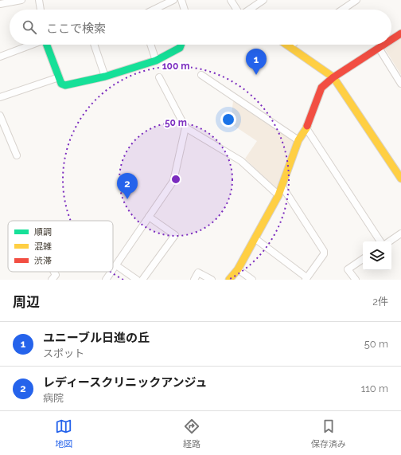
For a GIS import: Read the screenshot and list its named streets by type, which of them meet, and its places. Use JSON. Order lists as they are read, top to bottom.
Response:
{
  "legend": ["順調", "混雑", "渋滞"],
  "page": {
    "search": "ここで検索",
    "pins": ["1", "2"],
    "heading": ["周辺", "2件"],
    "list": [
      {
        "mark": "1",
        "name": "ユニーブル日進の丘",
        "note": "スポット",
        "value": "50 m"
      },
      {
        "mark": "2",
        "name": "レディースクリニックアンジュ",
        "note": "病院",
        "value": "110 m"
      }
    ],
    "nav": ["地図", "経路", "保存済み"]
  },
  "rings": ["100 m", "50 m"]
}
